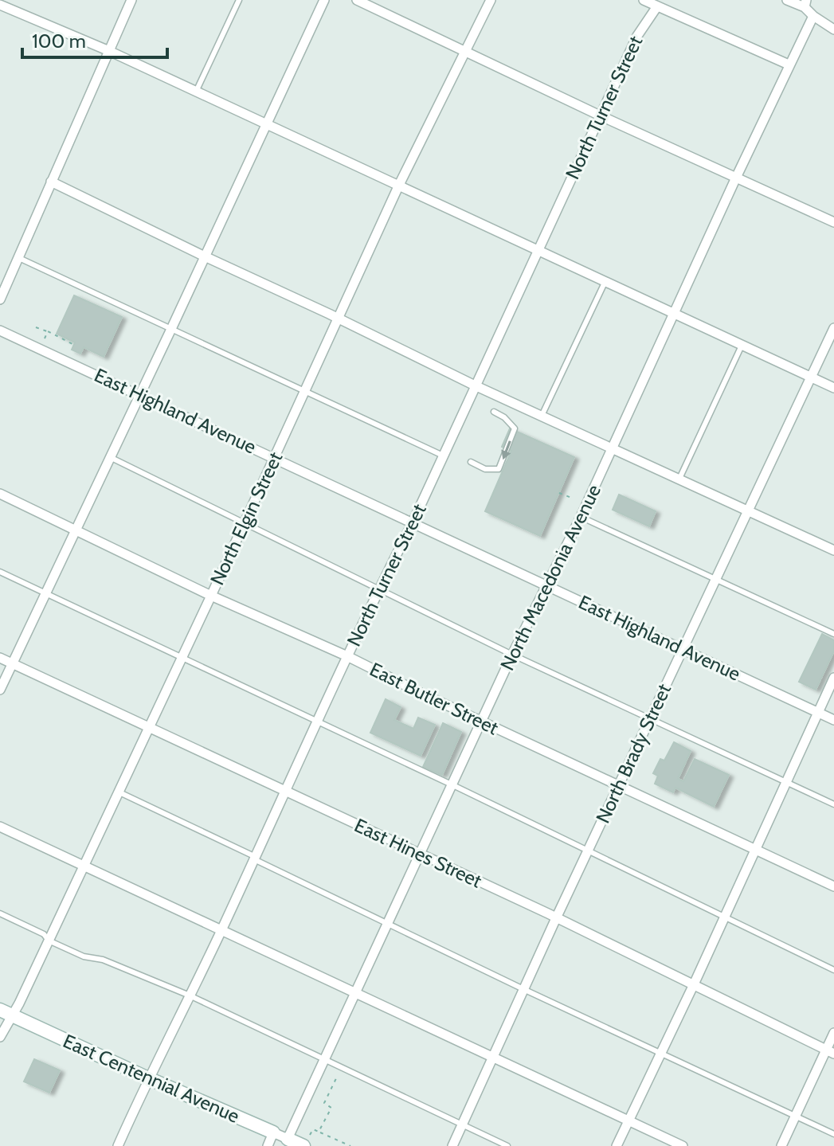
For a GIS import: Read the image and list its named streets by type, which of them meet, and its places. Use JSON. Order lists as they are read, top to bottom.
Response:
{
  "streets": {
    "street": [
      "North Turner Street",
      "East Highland Avenue",
      "North Elgin Street",
      "North Macedonia Avenue",
      "East Butler Street",
      "North Brady Street",
      "East Hines Street",
      "East Centennial Avenue"
    ]
  },
  "crossings": [
    ["North Turner Street", "East Highland Avenue"],
    ["North Turner Street", "East Butler Street"],
    ["North Turner Street", "East Hines Street"],
    ["North Turner Street", "East Centennial Avenue"],
    ["East Highland Avenue", "North Elgin Street"],
    ["East Highland Avenue", "North Macedonia Avenue"],
    ["East Highland Avenue", "North Brady Street"],
    ["North Elgin Street", "East Butler Street"],
    ["North Elgin Street", "East Hines Street"],
    ["North Elgin Street", "East Centennial Avenue"],
    ["North Macedonia Avenue", "East Butler Street"],
    ["North Macedonia Avenue", "East Hines Street"],
    ["North Macedonia Avenue", "East Centennial Avenue"],
    ["East Butler Street", "North Brady Street"],
    ["North Brady Street", "East Hines Street"]
  ],
  "scale_bar": "100 m"
}
